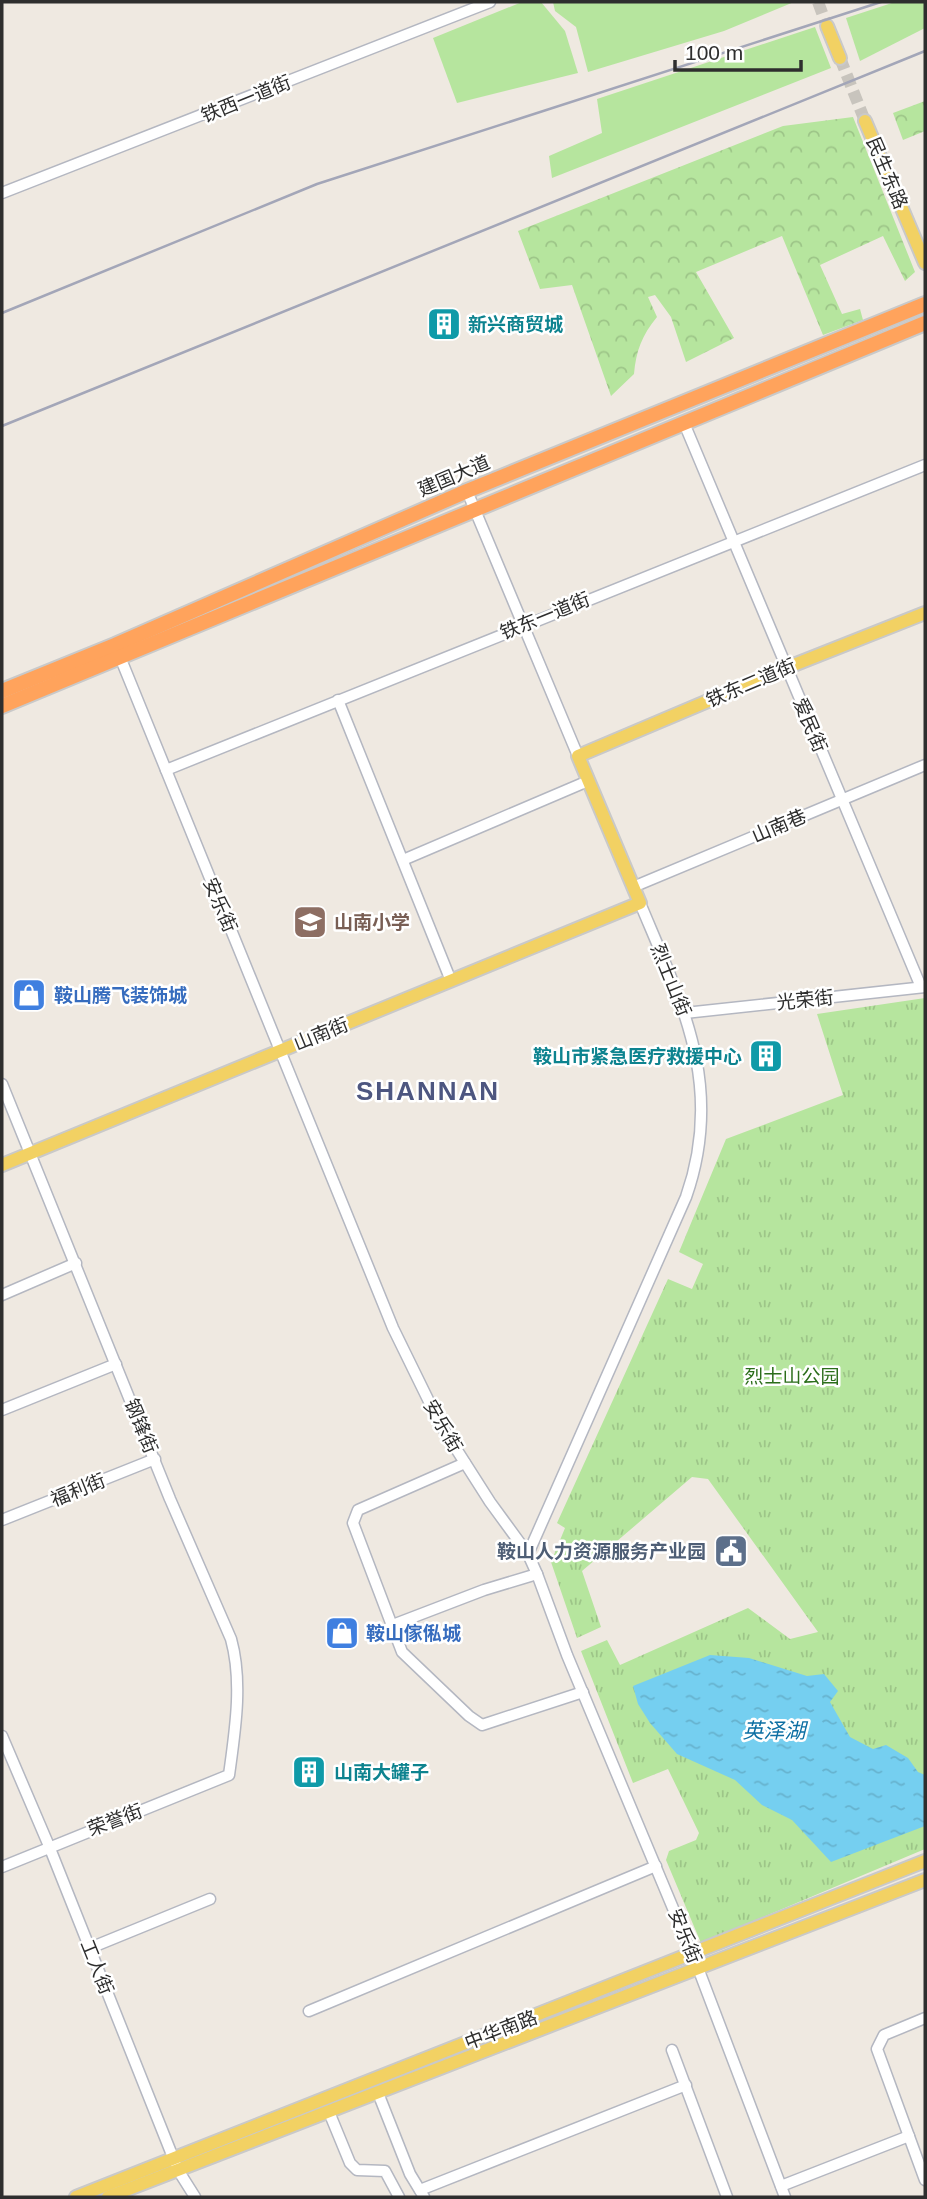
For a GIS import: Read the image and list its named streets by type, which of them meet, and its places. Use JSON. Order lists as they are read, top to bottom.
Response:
{
  "streets": {
    "highway": ["建国大道"],
    "main road": [
      "民生东路",
      "铁东二道街",
      "烈士山街",
      "山南街",
      "中华南路"
    ],
    "street": [
      "铁西一道街",
      "铁东一道街",
      "爱民街",
      "山南巷",
      "安乐街",
      "光荣街",
      "钢锋街",
      "福利街",
      "荣誉街",
      "工人街"
    ]
  },
  "crossings": [
    ["建国大道", "爱民街"],
    ["建国大道", "安乐街"],
    ["建国大道", "烈士山街"],
    ["铁东一道街", "爱民街"],
    ["铁东一道街", "安乐街"],
    ["铁东一道街", "烈士山街"],
    ["铁东二道街", "爱民街"],
    ["铁东二道街", "烈士山街"],
    ["爱民街", "山南巷"],
    ["爱民街", "光荣街"],
    ["山南巷", "烈士山街"],
    ["安乐街", "烈士山街"],
    ["安乐街", "山南街"],
    ["安乐街", "中华南路"],
    ["烈士山街", "光荣街"],
    ["烈士山街", "山南街"],
    ["山南街", "钢锋街"],
    ["钢锋街", "福利街"],
    ["钢锋街", "荣誉街"],
    ["荣誉街", "工人街"],
    ["工人街", "中华南路"]
  ],
  "districts": ["SHANNAN"],
  "water": ["英泽湖"],
  "parks": ["烈士山公园"],
  "places": {
    "building": ["新兴商贸城", "鞍山市紧急医疗救援中心", "山南大罐子"],
    "school or university": ["山南小学"],
    "shop": ["鞍山腾飞装饰城", "鞍山傢俬城"],
    "public building": ["鞍山人力资源服务产业园"]
  },
  "scale_bar": "100 m"
}
